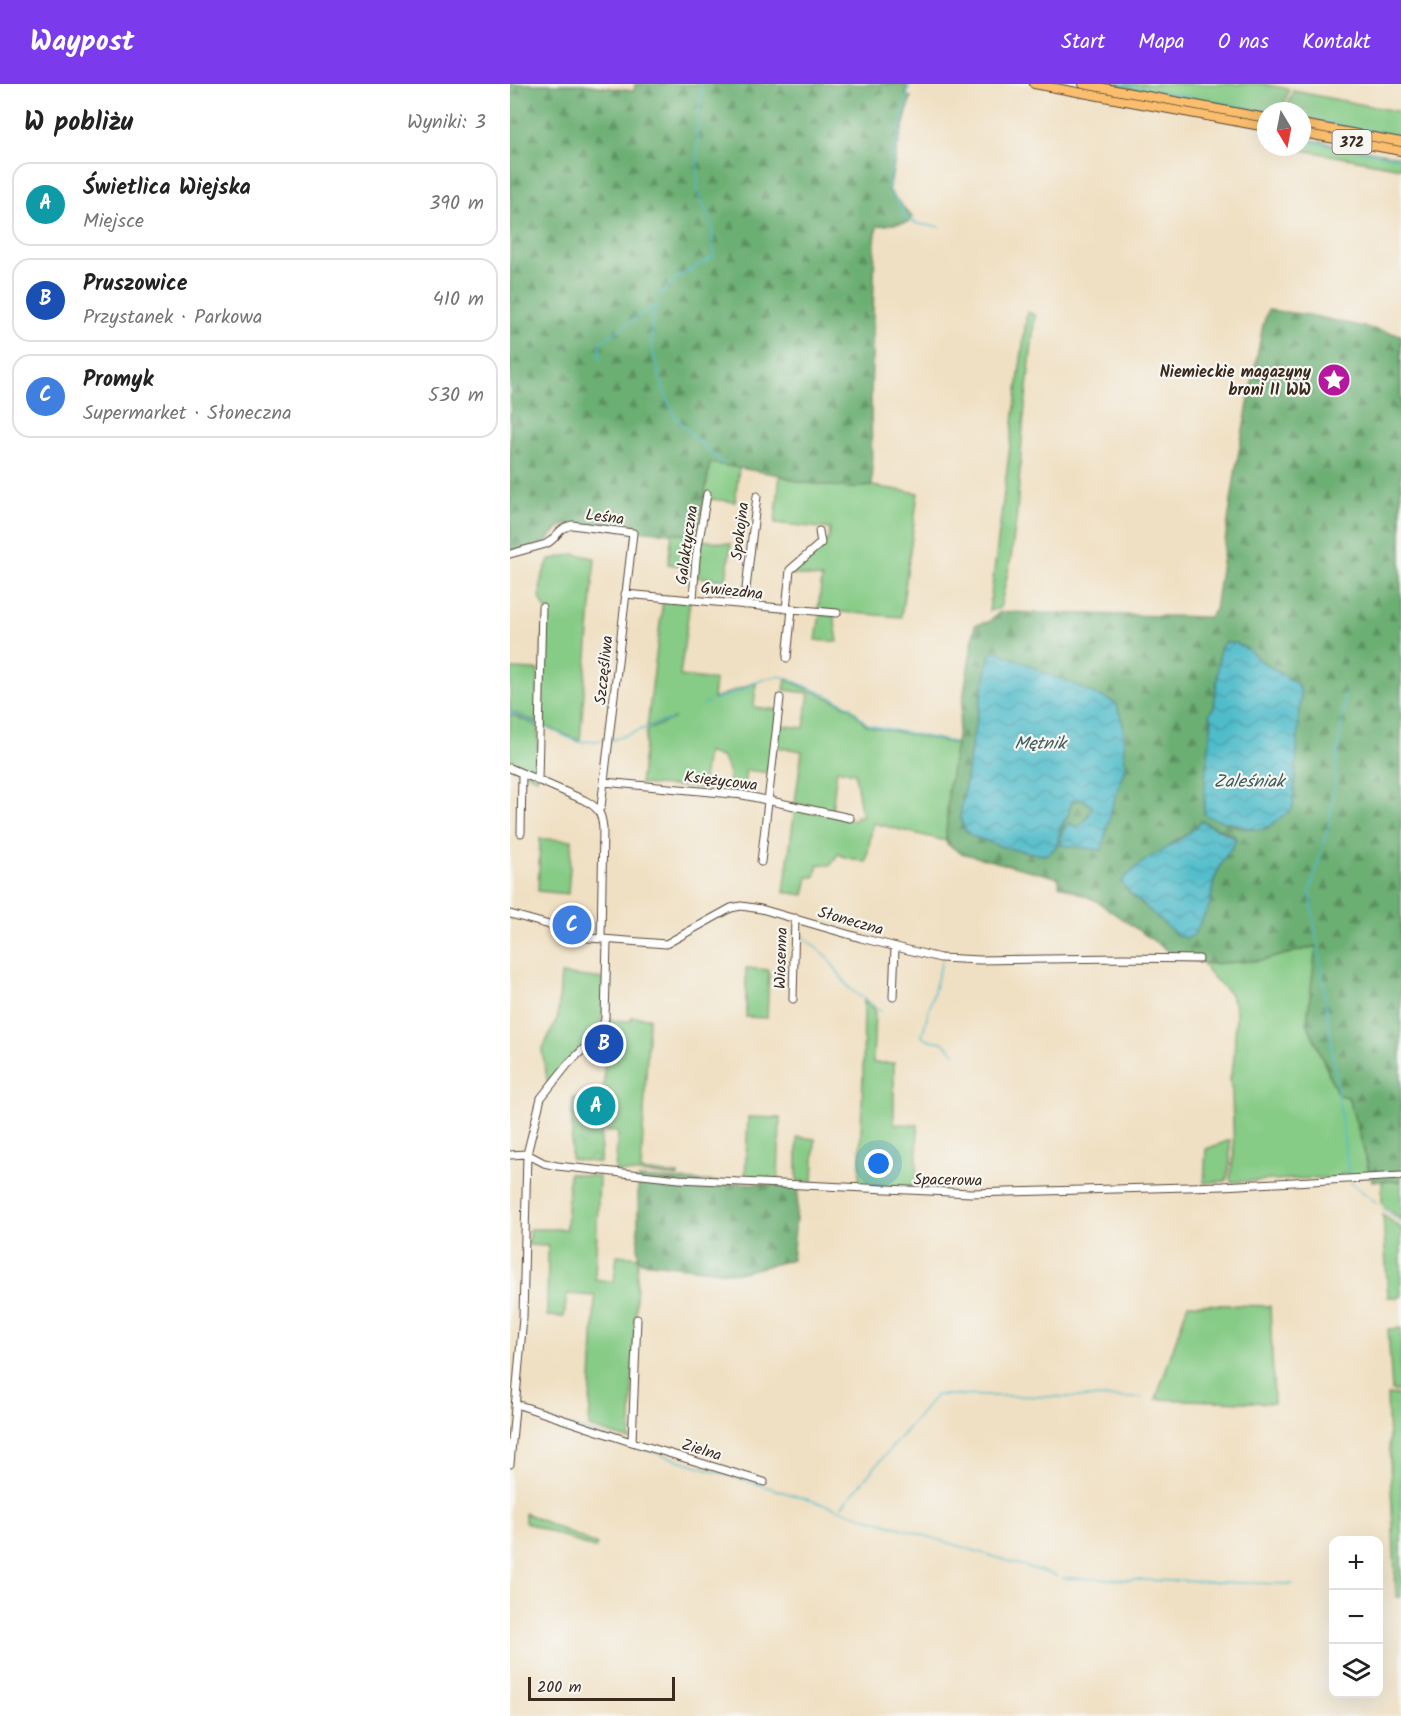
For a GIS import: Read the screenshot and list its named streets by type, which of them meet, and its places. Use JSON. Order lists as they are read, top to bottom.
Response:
{
  "streets": {
    "main road": ["372"],
    "street": [
      "Leśna",
      "Spokojna",
      "Galaktyczna",
      "Gwiezdna",
      "Szczęśliwa",
      "Księżycowa",
      "Słoneczna",
      "Wiosenna",
      "Spacerowa",
      "Zielna"
    ]
  },
  "crossings": [
    ["Leśna", "Szczęśliwa"],
    ["Spokojna", "Gwiezdna"],
    ["Galaktyczna", "Gwiezdna"],
    ["Gwiezdna", "Szczęśliwa"],
    ["Szczęśliwa", "Księżycowa"],
    ["Słoneczna", "Wiosenna"]
  ],
  "water": ["Mętnik", "Zaleśniak"],
  "places": {
    "place": ["Niemieckie magazyny broni II WW"]
  },
  "scale_bar": "200 m",
  "north": "bottom",
  "page": {
    "header": "Waypost",
    "nav": [
      "Start",
      "Mapa",
      "O nas",
      "Kontakt"
    ],
    "heading": ["W pobliżu", "Wyniki: 3"],
    "list": [
      {
        "mark": "A",
        "name": "Świetlica Wiejska",
        "note": "Miejsce",
        "value": "390 m"
      },
      {
        "mark": "B",
        "name": "Pruszowice",
        "note": "Przystanek · Parkowa",
        "value": "410 m"
      },
      {
        "mark": "C",
        "name": "Promyk",
        "note": "Supermarket · Słoneczna",
        "value": "530 m"
      }
    ],
    "pins": ["C", "B", "A"],
    "map_buttons": ["+", "−"],
    "scale": "200 m"
  }
}
